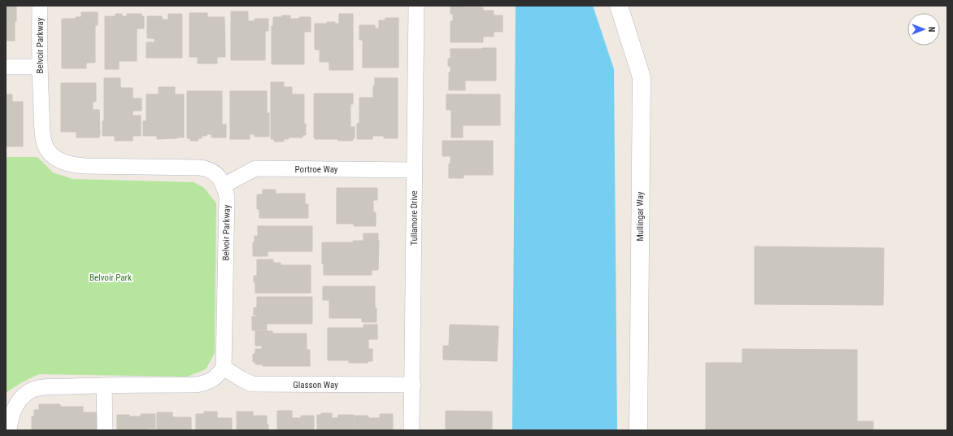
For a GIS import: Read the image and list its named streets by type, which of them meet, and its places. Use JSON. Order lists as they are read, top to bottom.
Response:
{
  "streets": {
    "street": [
      "Belvoir Parkway",
      "Portroe Way",
      "Mullingar Way",
      "Tullamore Drive",
      "Glasson Way"
    ]
  },
  "crossings": [
    ["Belvoir Parkway", "Portroe Way"],
    ["Belvoir Parkway", "Glasson Way"],
    ["Portroe Way", "Tullamore Drive"],
    ["Tullamore Drive", "Glasson Way"]
  ],
  "parks": ["Belvoir Park"],
  "north": "right"
}
